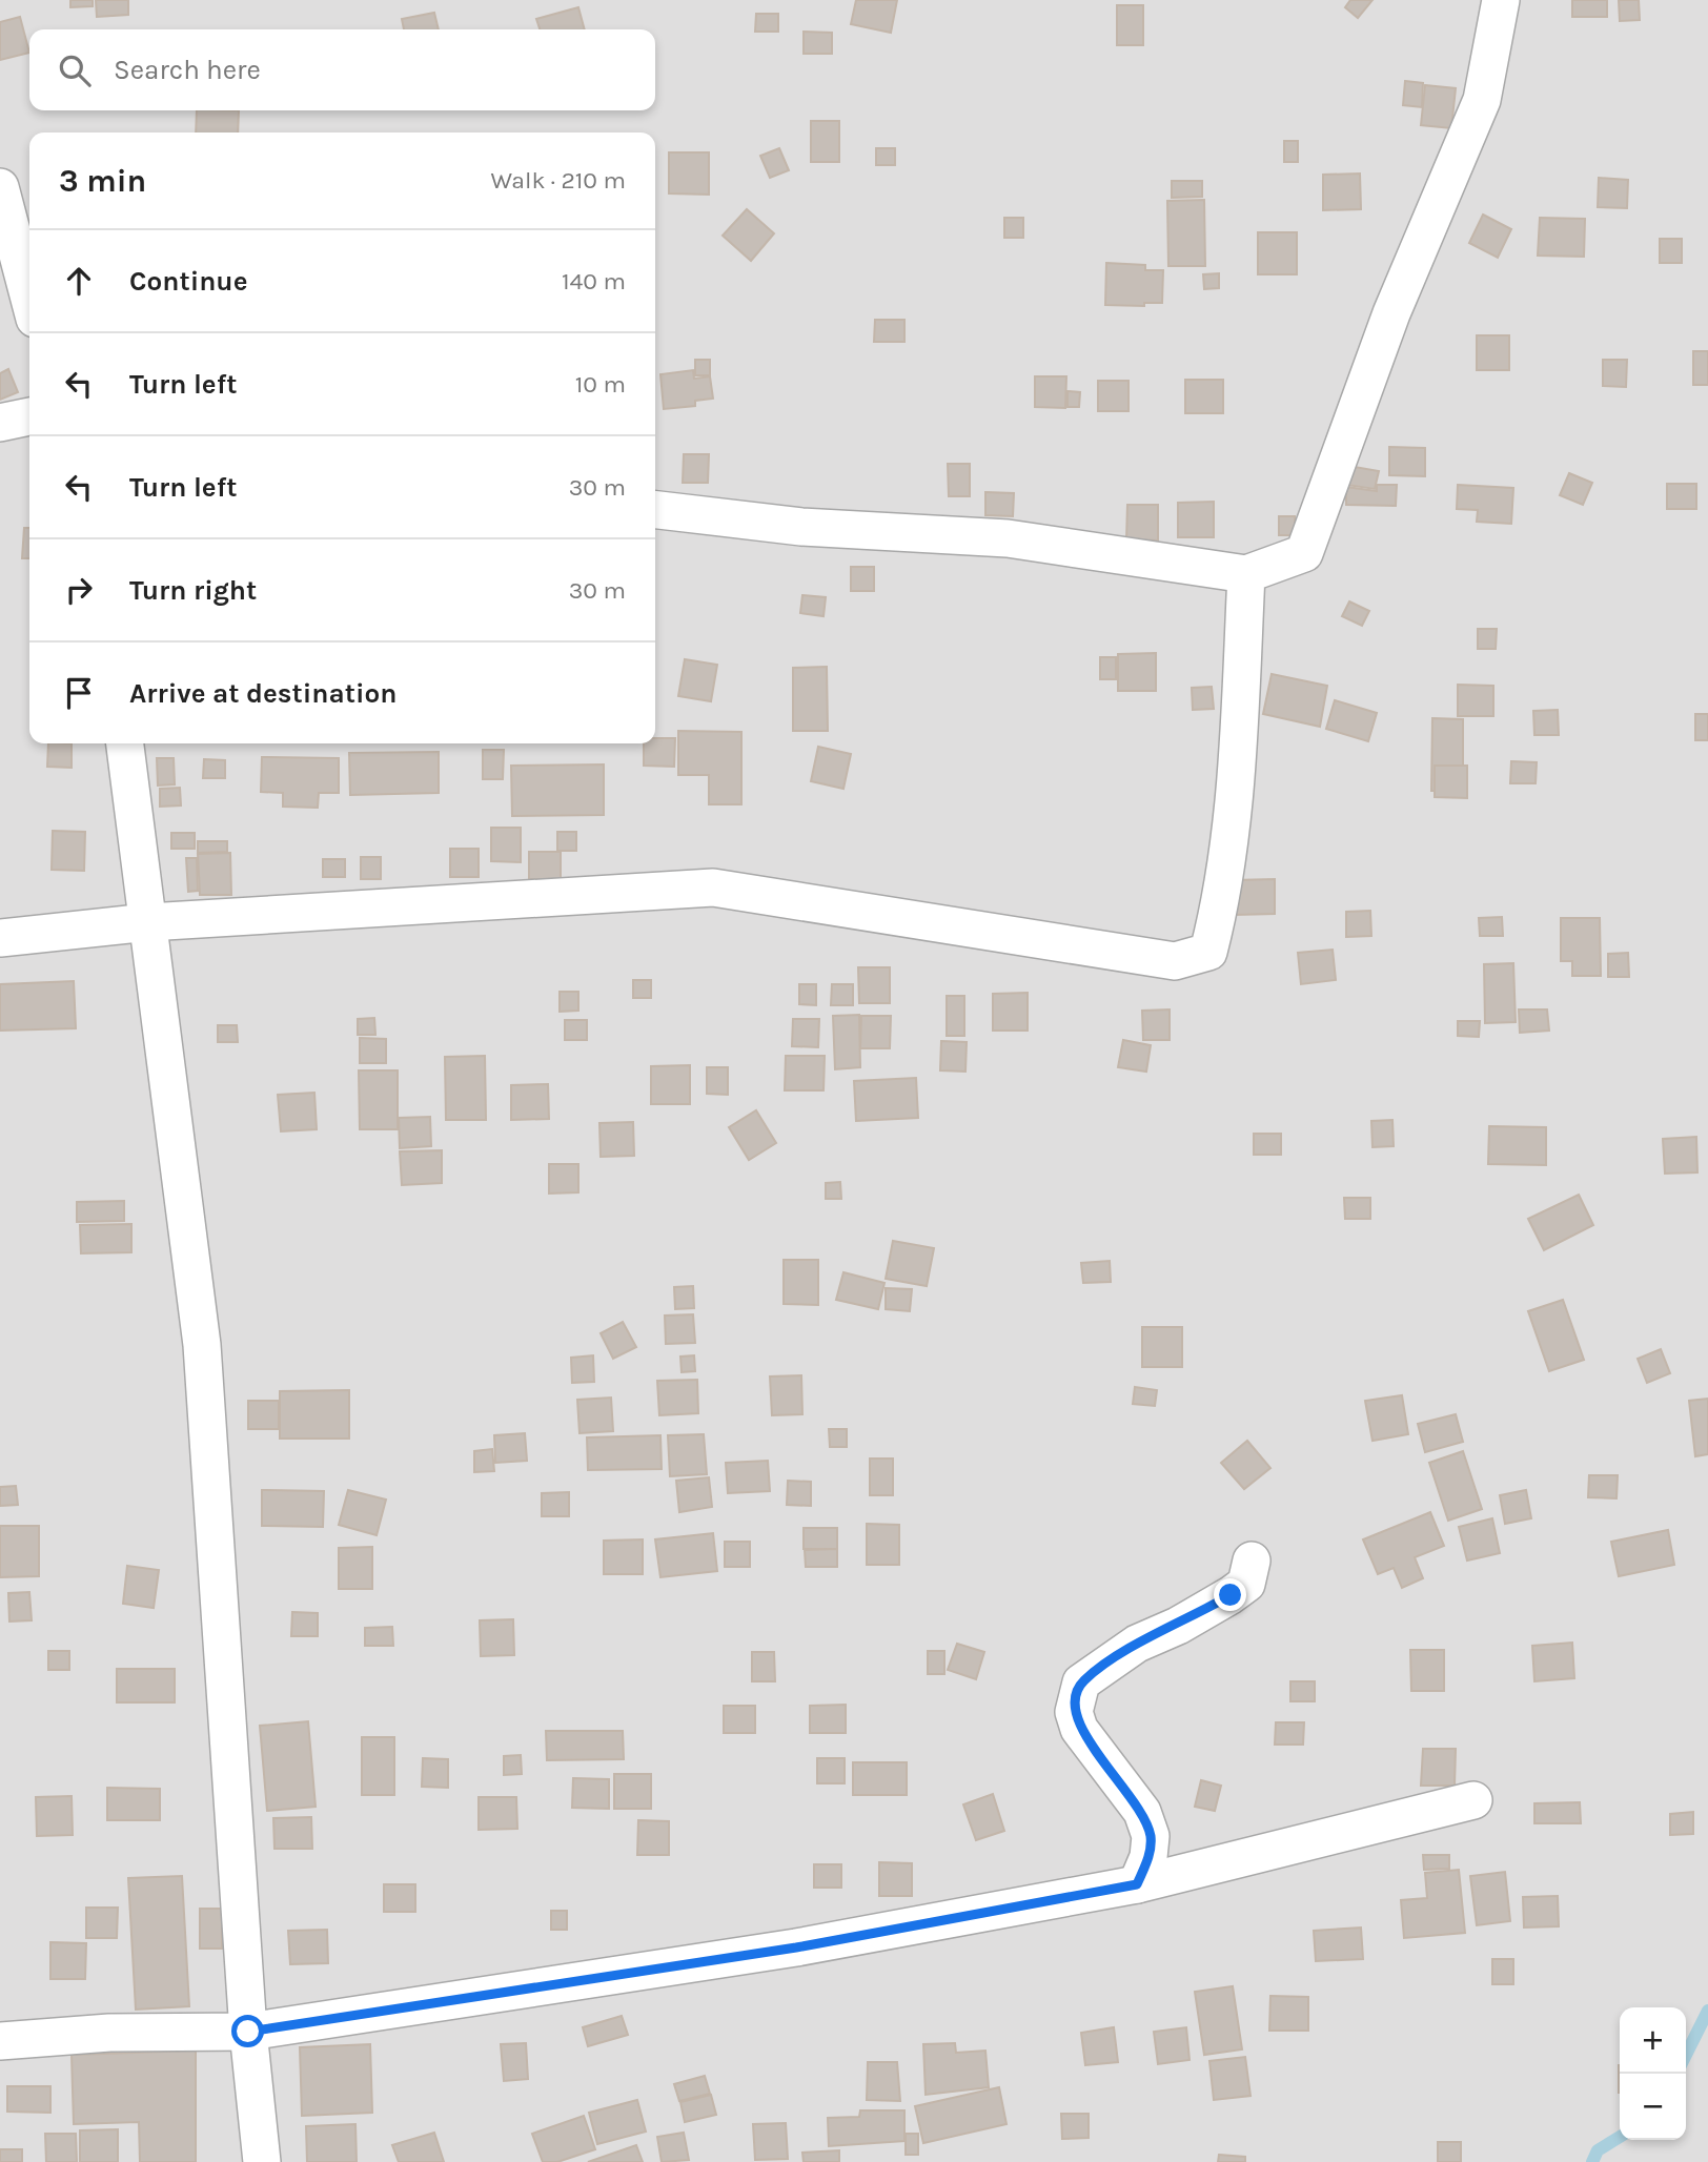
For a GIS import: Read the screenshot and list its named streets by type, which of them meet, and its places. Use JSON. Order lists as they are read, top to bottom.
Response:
{
  "page": {
    "search": "Search here",
    "heading": ["3 min", "Walk · 210 m"],
    "list": [
      ["Continue", "140 m"],
      ["Turn left", "10 m"],
      ["Turn left", "30 m"],
      ["Turn right", "30 m"],
      "Arrive at destination"
    ],
    "map_buttons": ["+", "−"]
  }
}
